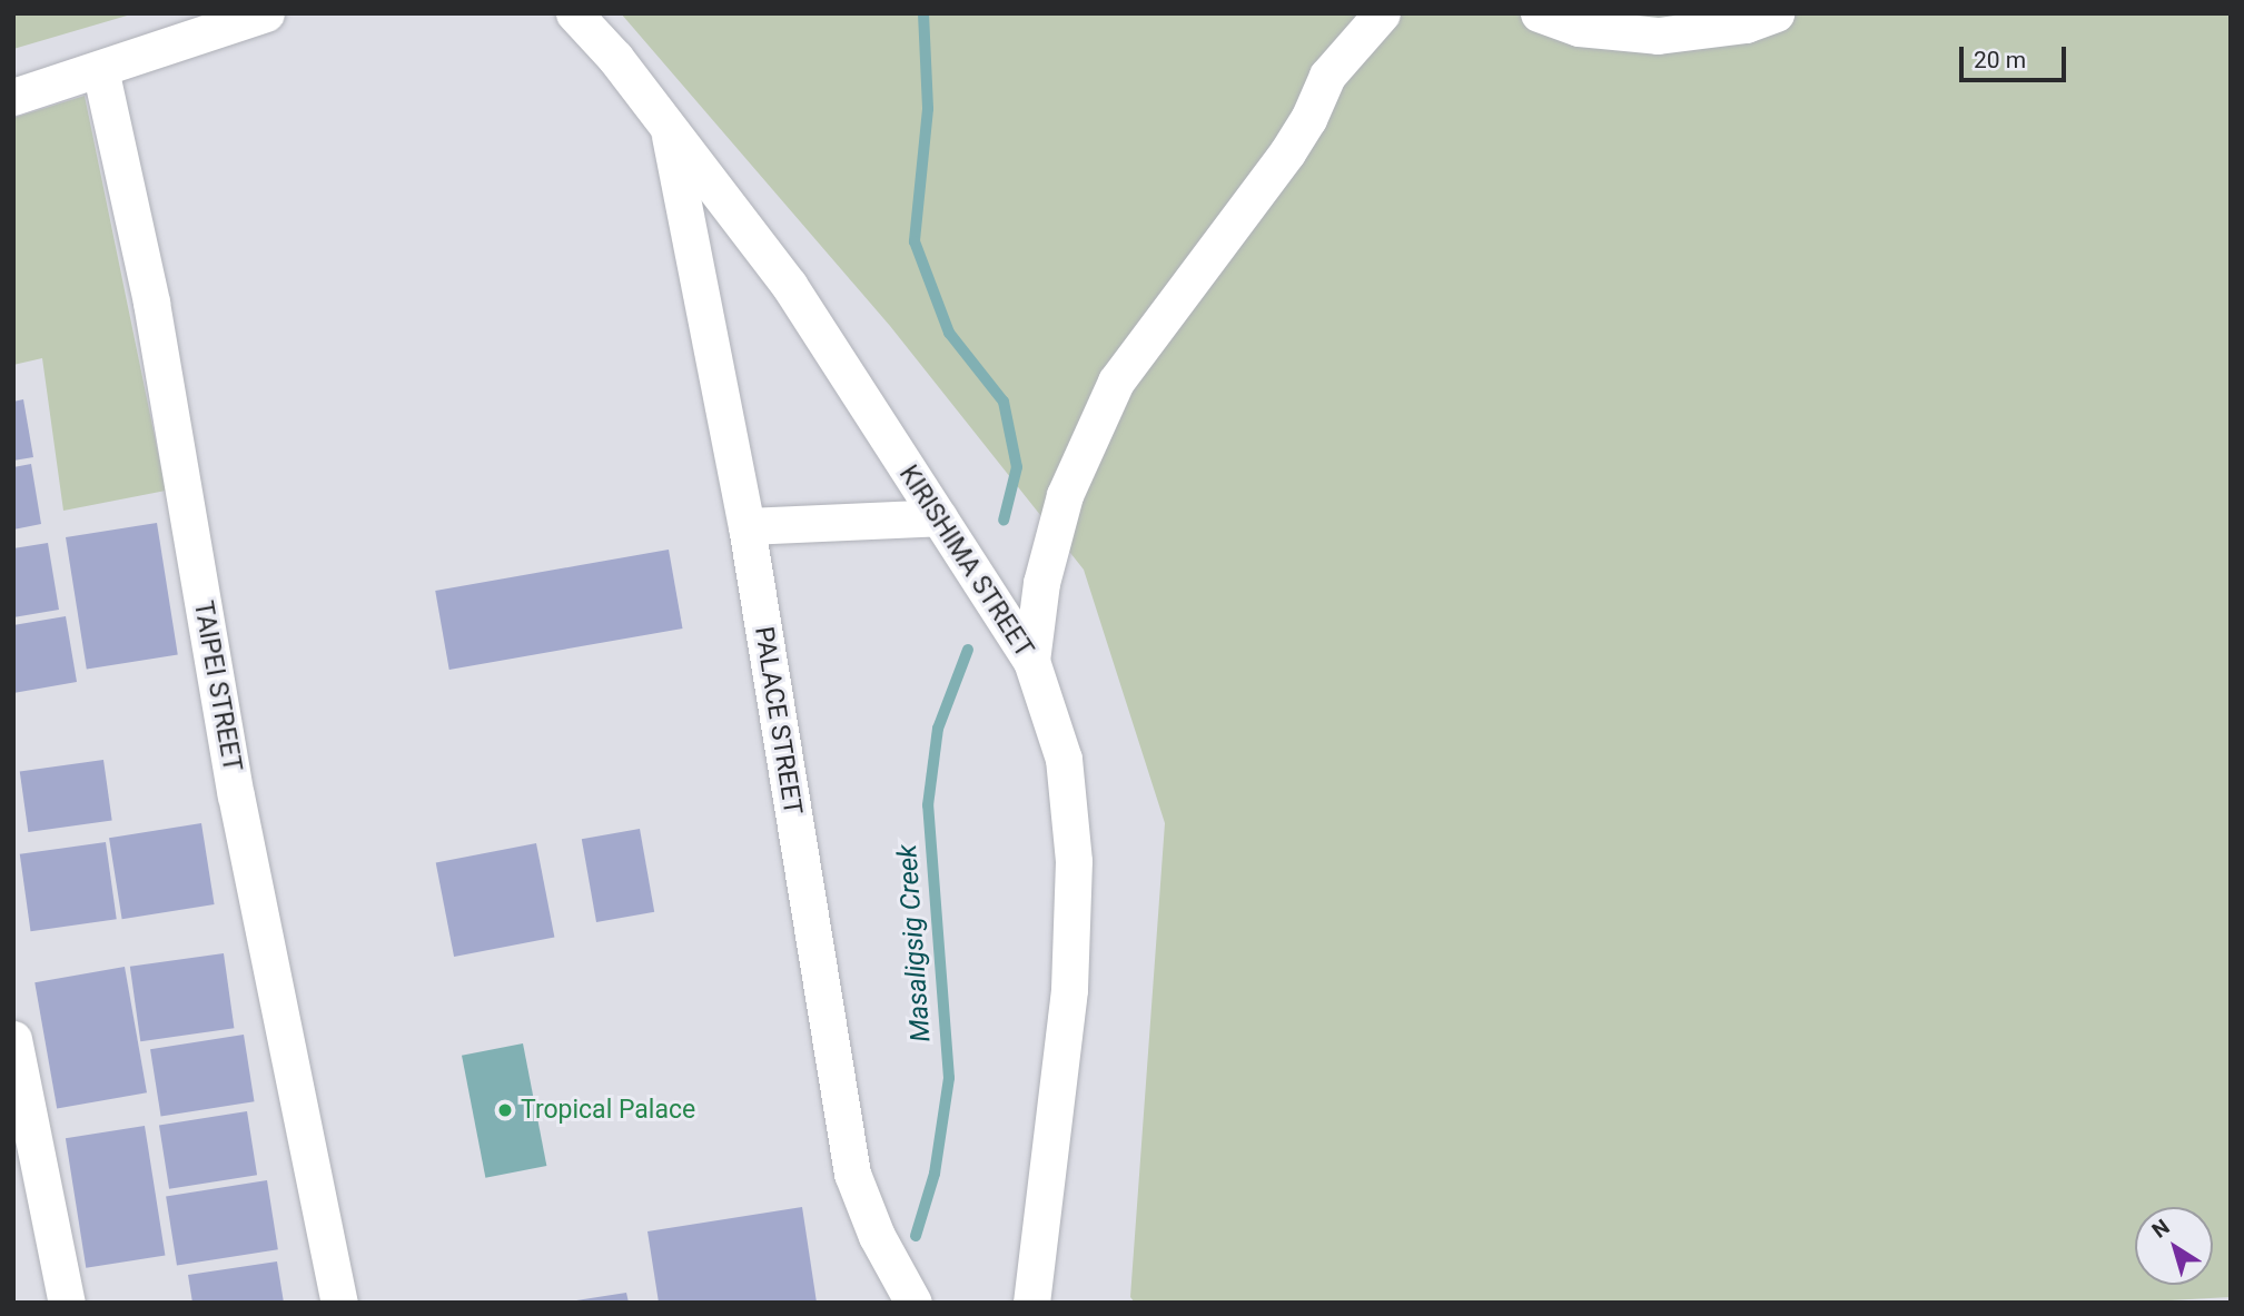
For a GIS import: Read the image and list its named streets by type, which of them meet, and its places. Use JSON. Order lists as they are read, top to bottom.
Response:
{
  "streets": {
    "street": ["KIRISHIMA STREET", "TAIPEI STREET", "PALACE STREET"]
  },
  "crossings": [
    ["KIRISHIMA STREET", "PALACE STREET"]
  ],
  "water": ["Masaligsig Creek"],
  "places": ["Tropical Palace"],
  "scale_bar": "20 m",
  "north": "top left"
}
